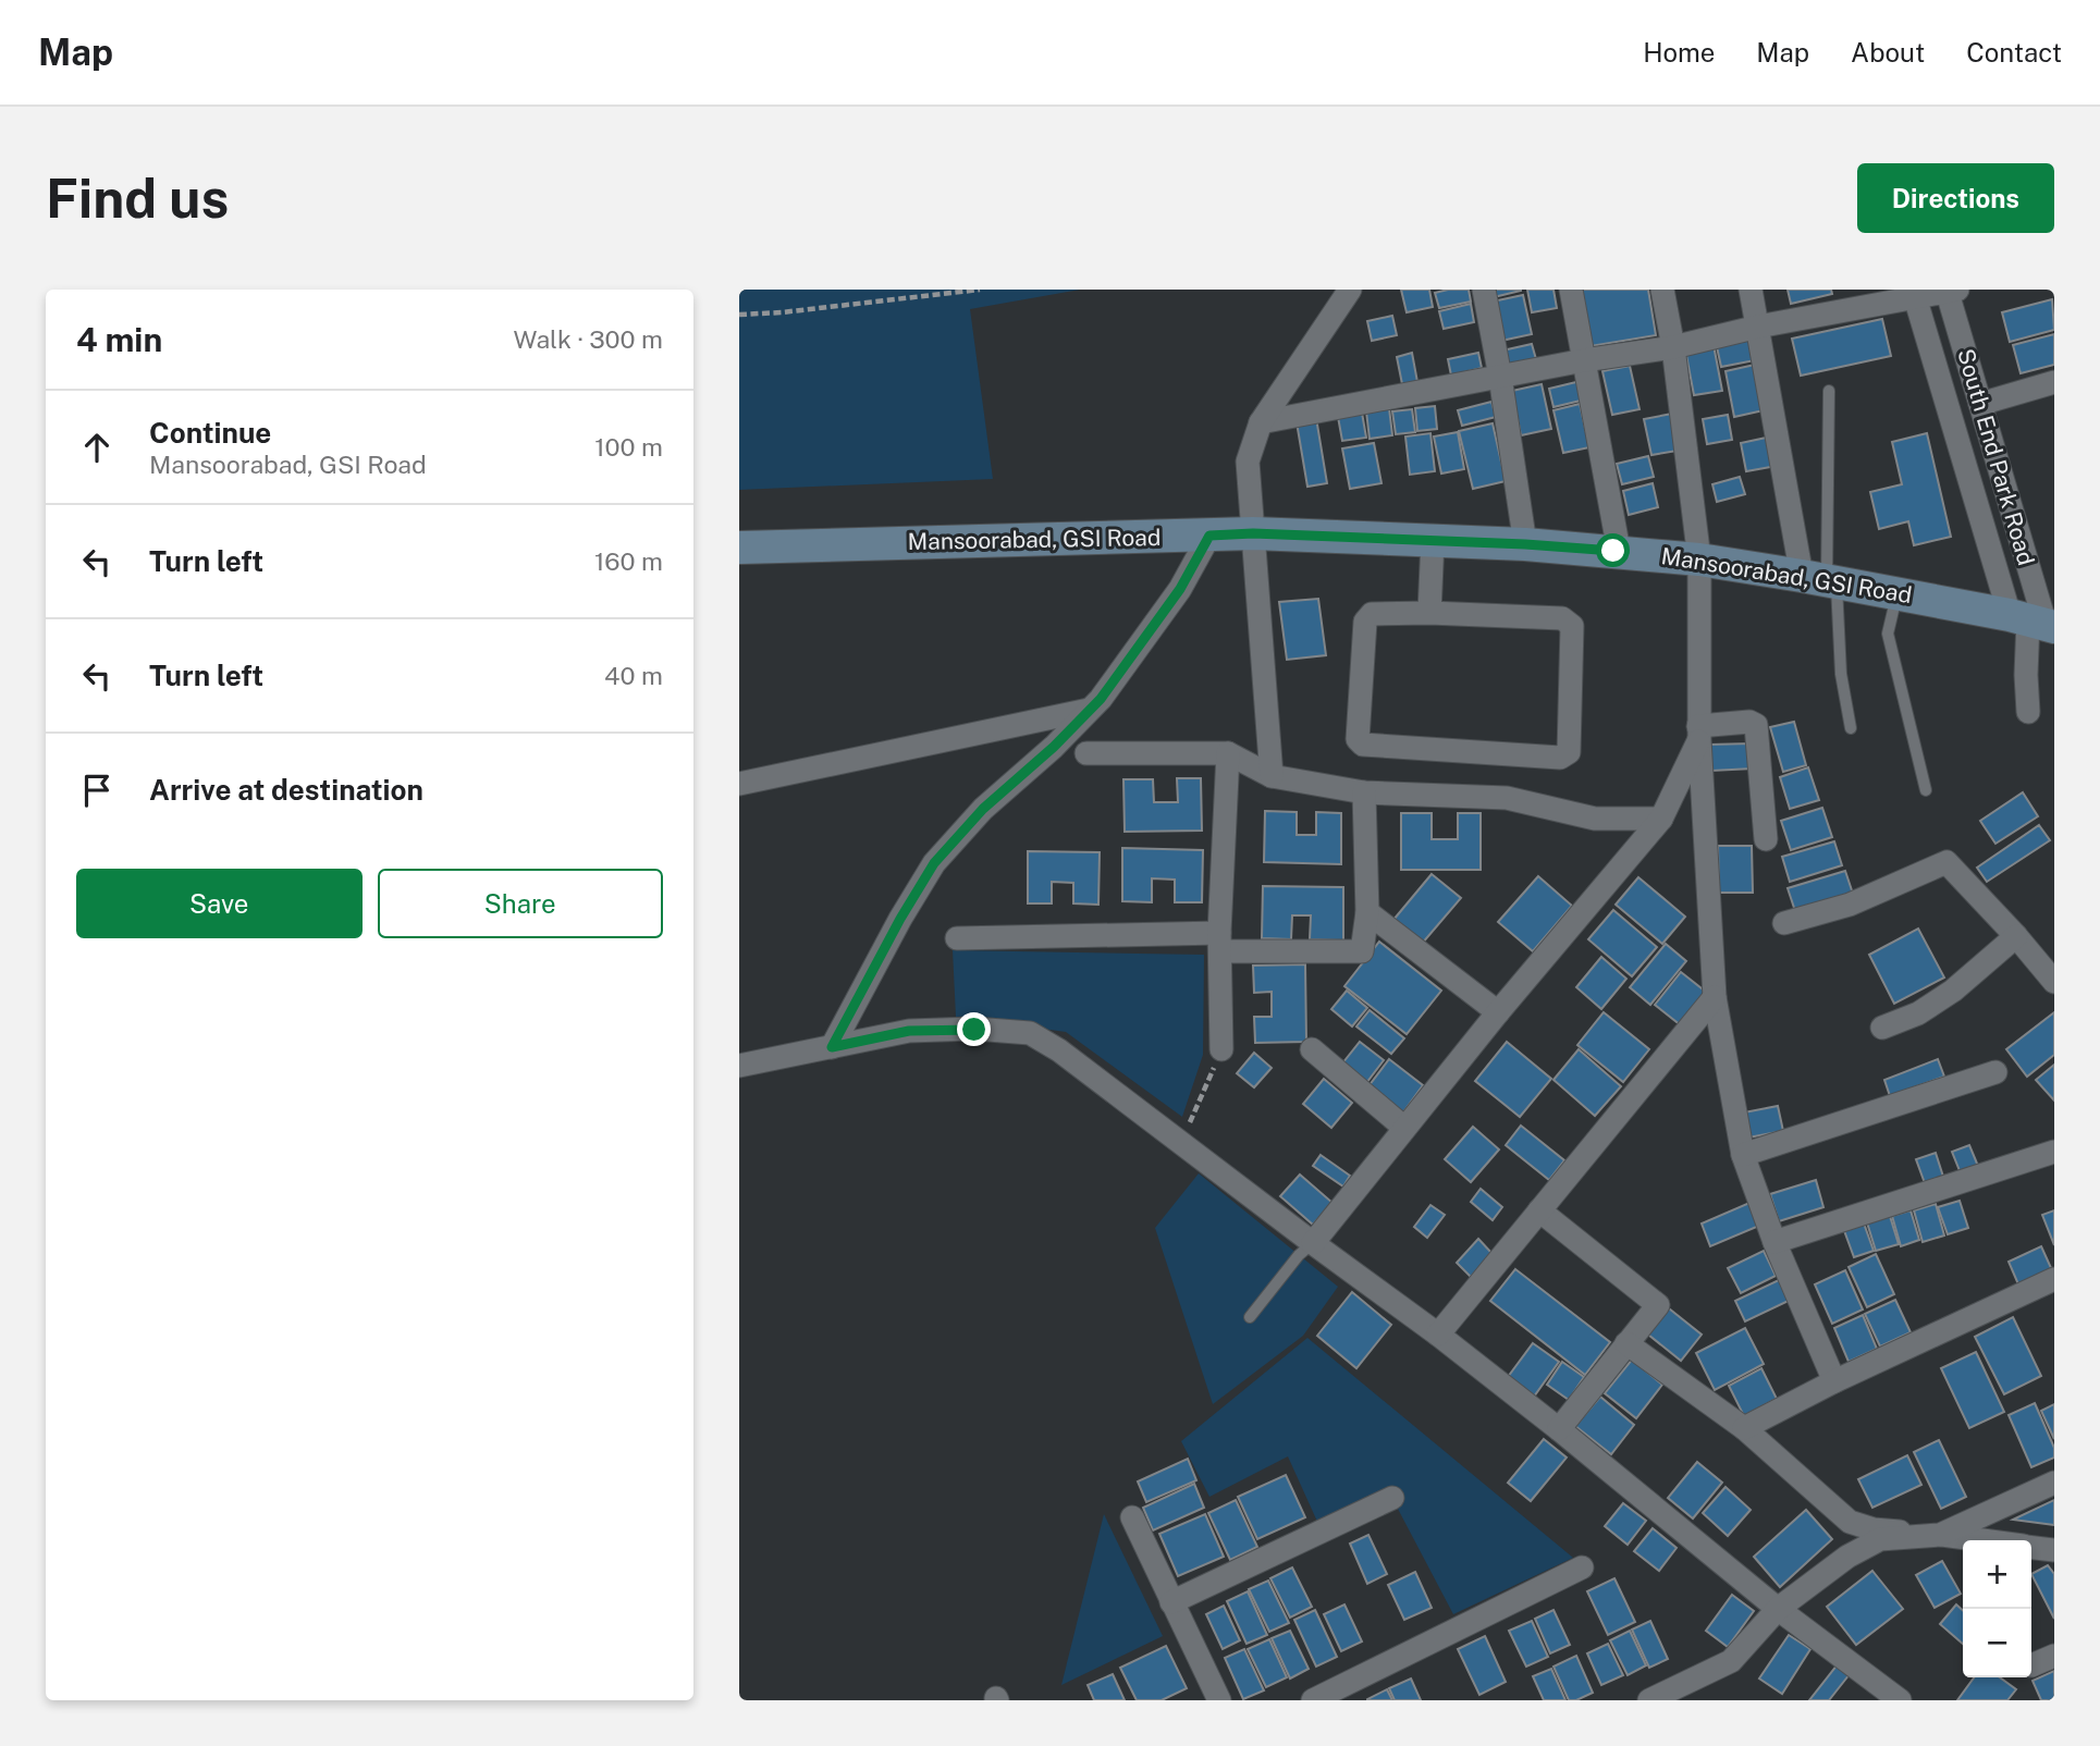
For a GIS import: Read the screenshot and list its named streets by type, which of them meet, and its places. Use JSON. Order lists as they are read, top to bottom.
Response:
{
  "streets": {
    "street": ["South End Park Road", "Mansoorabad, GSI Road"]
  },
  "crossings": [
    ["South End Park Road", "Mansoorabad, GSI Road"]
  ],
  "page": {
    "header": "Map",
    "nav": [
      "Home",
      "Map",
      "About",
      "Contact"
    ],
    "buttons": [
      "Directions",
      ["Save", "Share"]
    ],
    "title": "Find us",
    "heading": ["4 min", "Walk · 300 m"],
    "list": [
      ["Continue", "Mansoorabad, GSI Road", "100 m"],
      ["Turn left", "160 m"],
      ["Turn left", "40 m"],
      "Arrive at destination"
    ],
    "map_buttons": ["+", "−"]
  }
}
